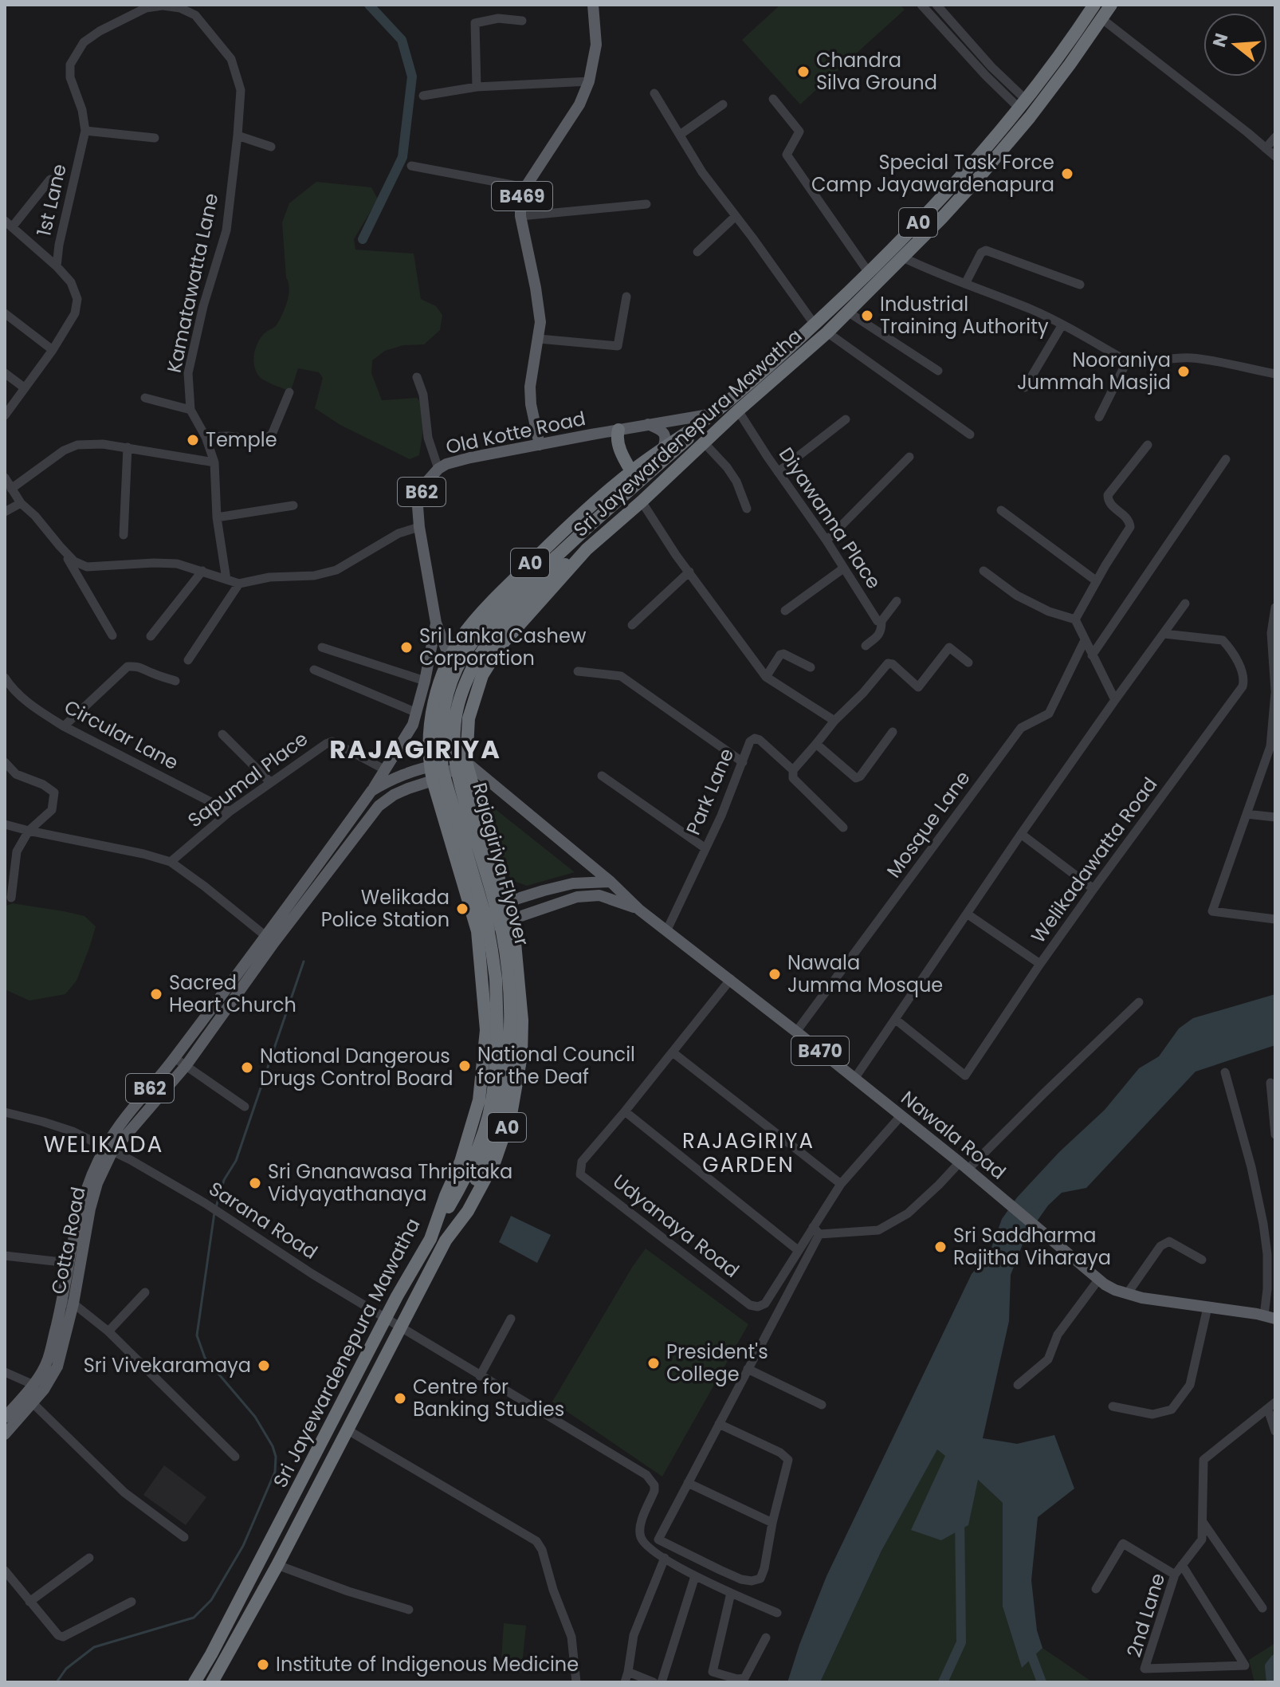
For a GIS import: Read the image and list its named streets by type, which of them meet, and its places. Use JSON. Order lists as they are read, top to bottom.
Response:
{
  "streets": {
    "highway": ["A0", "Sri Jayewardenepura Mawatha", "Rajagiriya Flyover"],
    "main road": [
      "B469",
      "Old Kotte Road",
      "B62",
      "B470",
      "Nawala Road",
      "Cotta Road"
    ],
    "street": [
      "1st Lane",
      "Kamatawatta Lane",
      "Diyawanna Place",
      "Circular Lane",
      "Sapumal Place",
      "Park Lane",
      "Mosque Lane",
      "Welikadawatta Road",
      "Sarana Road",
      "Udyanaya Road",
      "2nd Lane"
    ]
  },
  "crossings": [
    ["B469", "Old Kotte Road"],
    ["1st Lane", "Kamatawatta Lane"],
    ["Old Kotte Road", "Sri Jayewardenepura Mawatha"],
    ["Old Kotte Road", "Sapumal Place"],
    ["Old Kotte Road", "Rajagiriya Flyover"],
    ["Old Kotte Road", "Cotta Road"],
    ["Sri Jayewardenepura Mawatha", "Diyawanna Place"],
    ["Sri Jayewardenepura Mawatha", "Rajagiriya Flyover"],
    ["Sri Jayewardenepura Mawatha", "Nawala Road"],
    ["Sri Jayewardenepura Mawatha", "Sarana Road"],
    ["Sri Jayewardenepura Mawatha", "Cotta Road"],
    ["Diyawanna Place", "Rajagiriya Flyover"],
    ["Circular Lane", "Sapumal Place"],
    ["Park Lane", "Nawala Road"],
    ["Mosque Lane", "Nawala Road"],
    ["Nawala Road", "Udyanaya Road"],
    ["Nawala Road", "Cotta Road"],
    ["Sarana Road", "Cotta Road"]
  ],
  "districts": ["RAJAGIRIYA", "RAJAGIRIYA GARDEN", "WELIKADA"],
  "places": [
    "Chandra Silva Ground",
    "Special Task Force Camp Jayawardenapura",
    "Industrial Training Authority",
    "Nooraniya Jummah Masjid",
    "Temple",
    "Sri Lanka Cashew Corporation",
    "Welikada Police Station",
    "Nawala Jumma Mosque",
    "Sacred Heart Church",
    "National Council for the Deaf",
    "National Dangerous Drugs Control Board",
    "Sri Gnanawasa Thripitaka Vidyayathanaya",
    "Sri Saddharma Rajitha Viharaya",
    "President's College",
    "Sri Vivekaramaya",
    "Centre for Banking Studies",
    "Institute of Indigenous Medicine"
  ],
  "north": "left"
}
